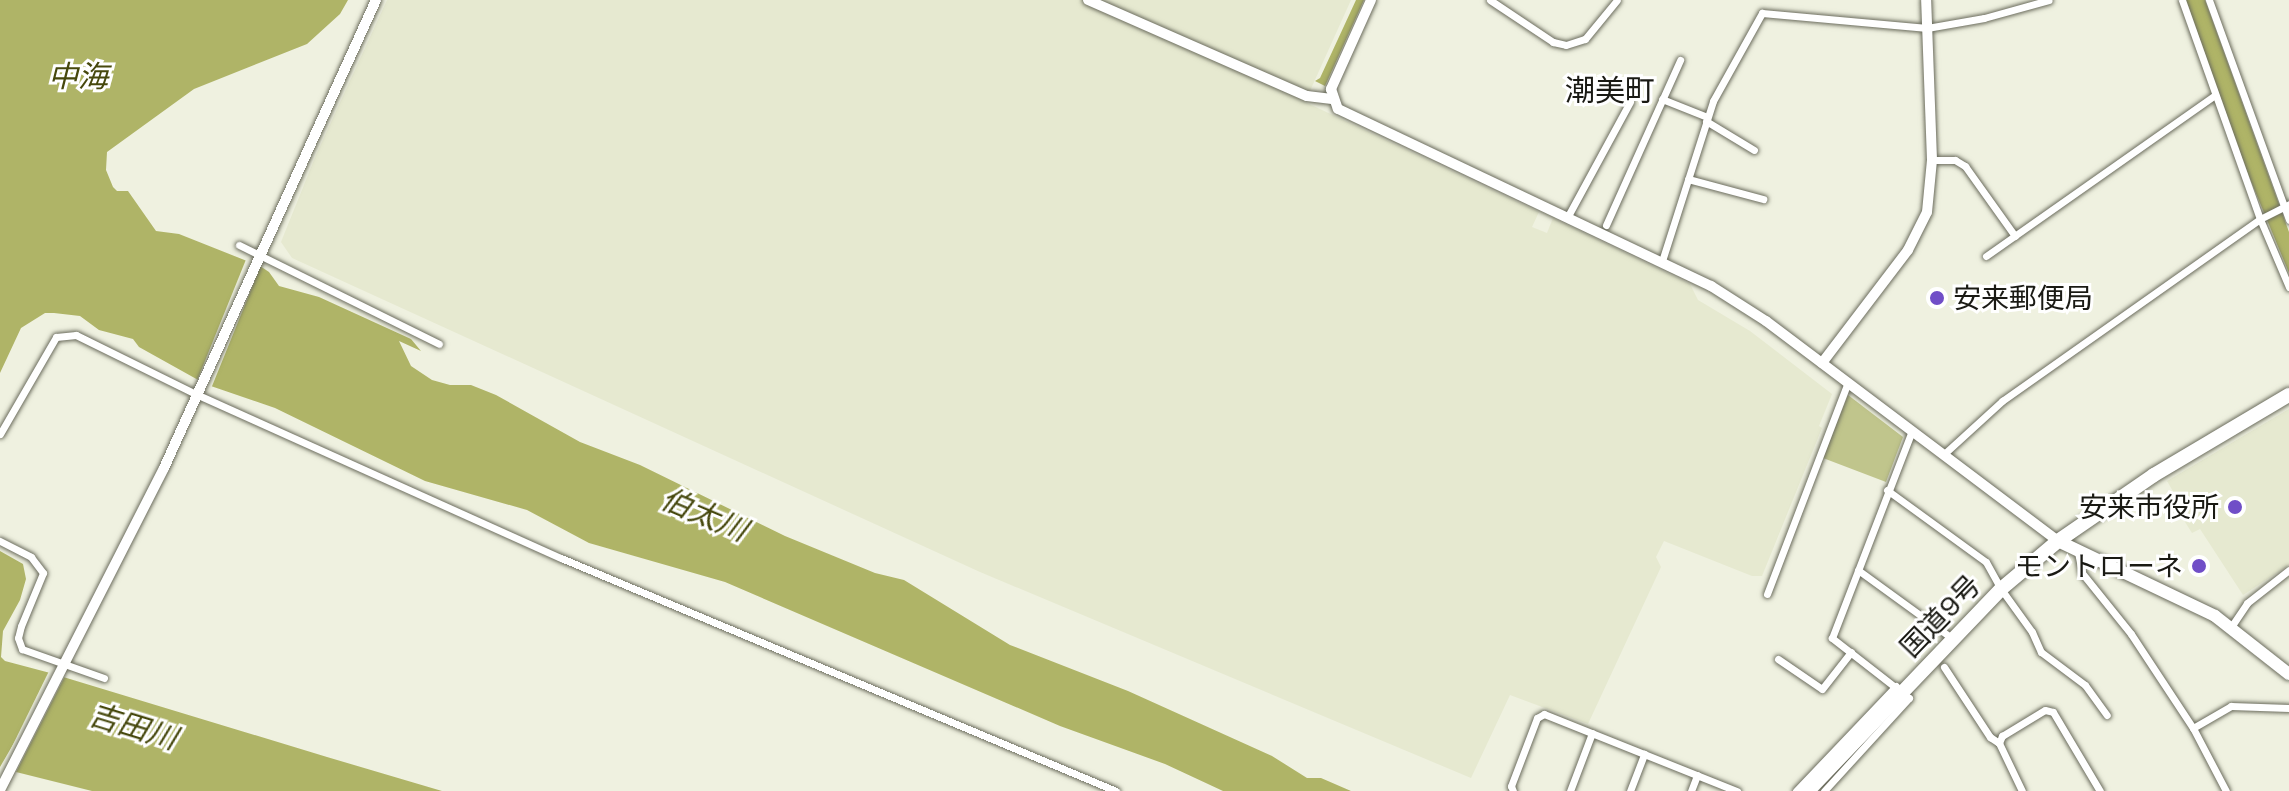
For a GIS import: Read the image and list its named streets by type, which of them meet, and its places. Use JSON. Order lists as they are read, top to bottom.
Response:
{
  "streets": {
    "highway": ["国道9号"]
  },
  "districts": ["潮美町"],
  "water": ["中海", "伯太川", "吉田川"],
  "places": ["安来郵便局", "安来市役所", "モントローネ"]
}
